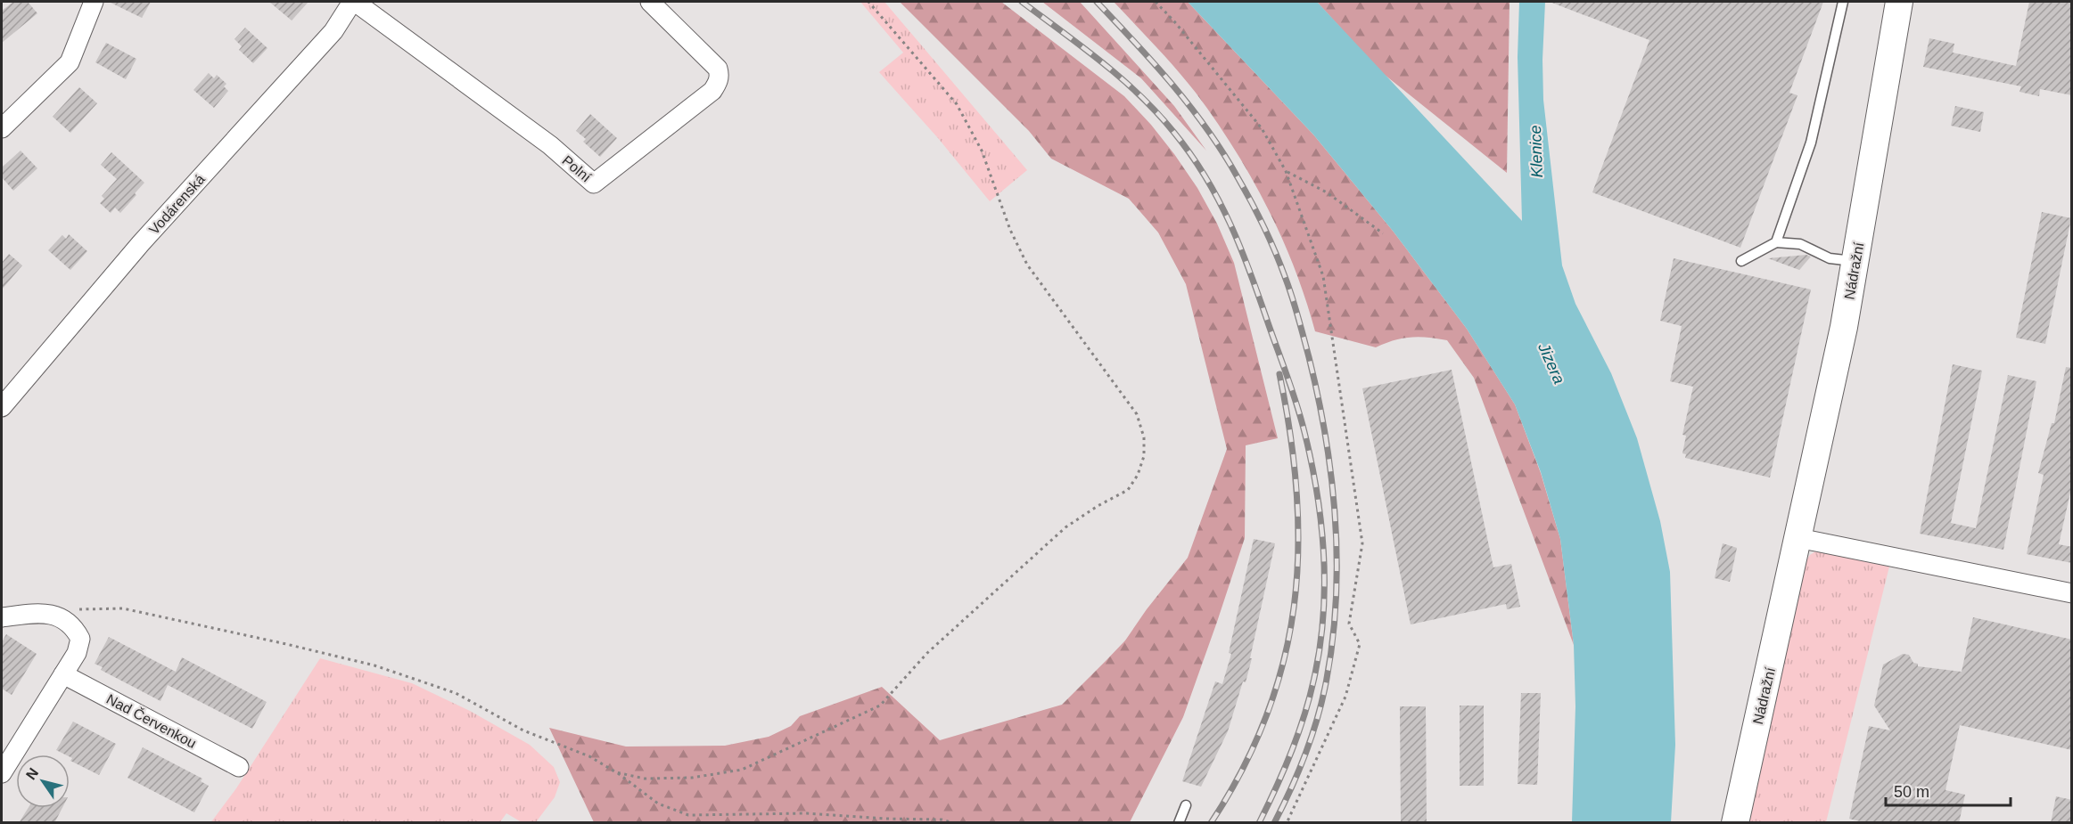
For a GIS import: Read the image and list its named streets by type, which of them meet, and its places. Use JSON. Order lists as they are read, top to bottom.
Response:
{
  "streets": {
    "street": [
      "Polní",
      "Vodárenská",
      "Nádražní",
      "Nad Červenkou"
    ]
  },
  "crossings": [
    ["Polní", "Vodárenská"]
  ],
  "water": ["Klenice", "Jizera"],
  "scale_bar": "50 m",
  "north": "top left"
}
